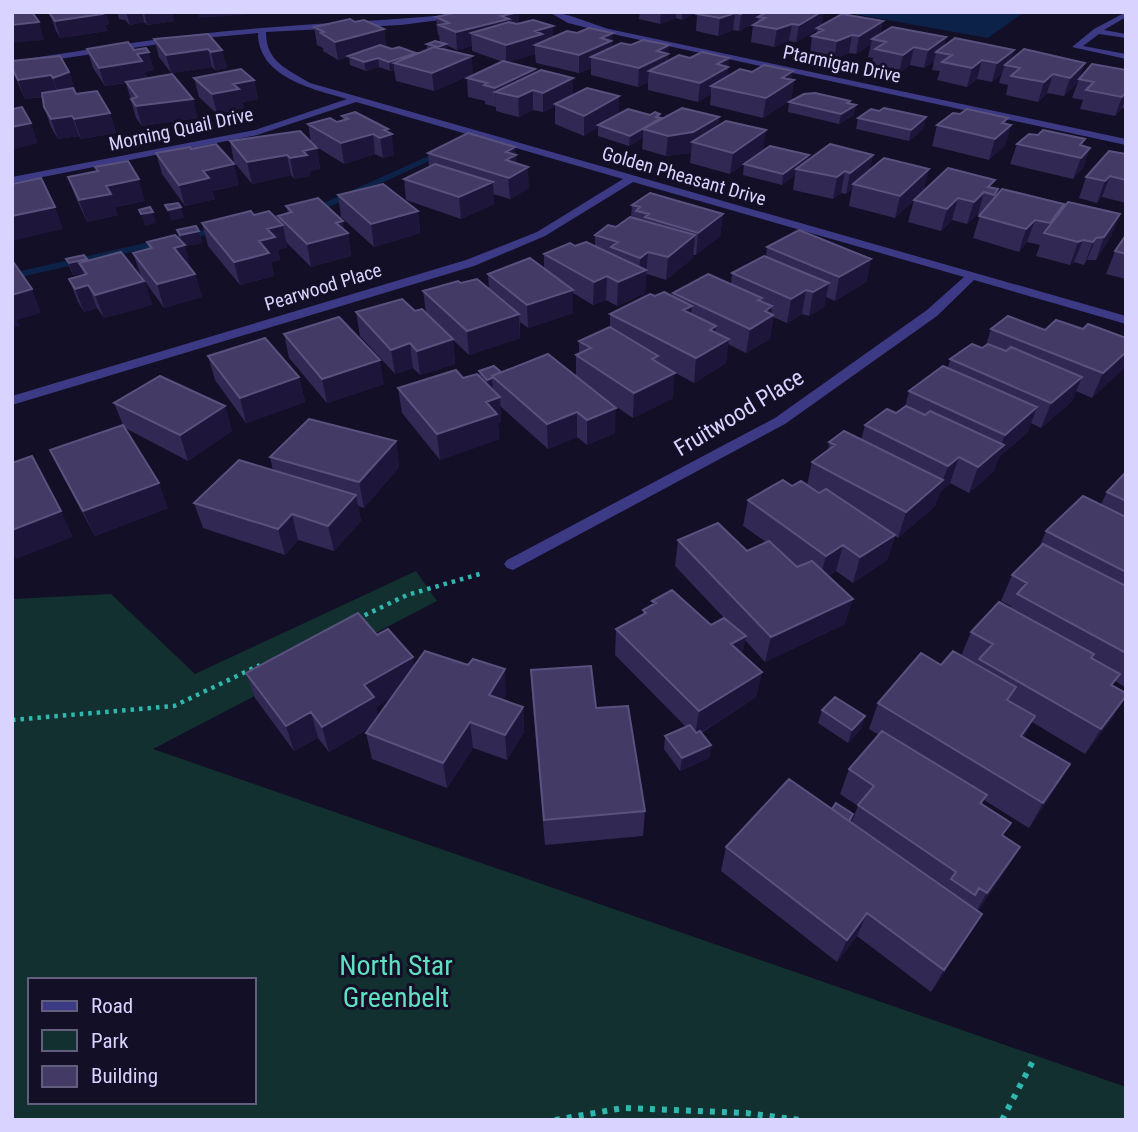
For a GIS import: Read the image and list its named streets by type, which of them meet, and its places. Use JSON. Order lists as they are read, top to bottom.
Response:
{
  "streets": {
    "street": [
      "Ptarmigan Drive",
      "Morning Quail Drive",
      "Golden Pheasant Drive",
      "Pearwood Place",
      "Fruitwood Place"
    ]
  },
  "crossings": [
    ["Morning Quail Drive", "Golden Pheasant Drive"],
    ["Golden Pheasant Drive", "Pearwood Place"],
    ["Golden Pheasant Drive", "Fruitwood Place"]
  ],
  "parks": ["North Star Greenbelt"],
  "legend": ["Road", "Park", "Building"]
}
